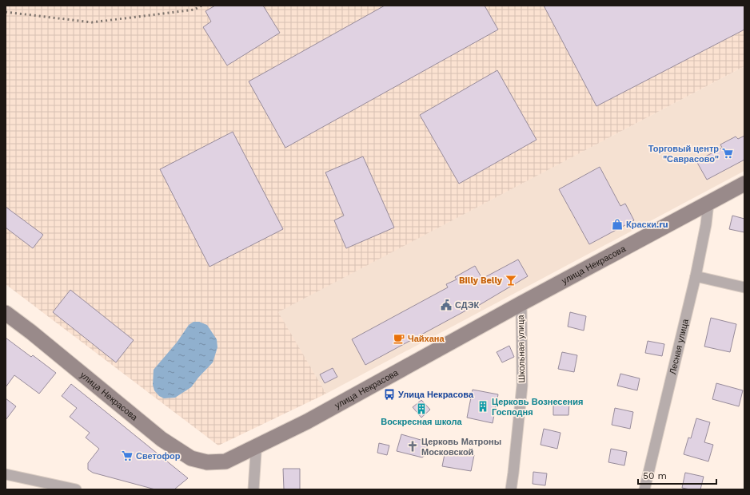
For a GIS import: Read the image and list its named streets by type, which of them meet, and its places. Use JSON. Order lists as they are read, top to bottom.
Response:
{
  "streets": {
    "street": ["улица Некрасова", "Лесная улица", "Школьная улица"]
  },
  "crossings": [
    ["улица Некрасова", "Лесная улица"],
    ["улица Некрасова", "Школьная улица"]
  ],
  "places": {
    "supermarket": ["Торговый центр \"Саврасово\"", "Светофор"],
    "shop": ["Краски.ru"],
    "bar": ["Billy Belly"],
    "public building": ["СДЭК"],
    "cafe": ["Чайхана"],
    "bus stop": ["Улица Некрасова"],
    "building": ["Церковь Вознесения Господня", "Воскресная школа"],
    "church": ["Церковь Матроны Московской"]
  },
  "scale_bar": "50 m"
}
